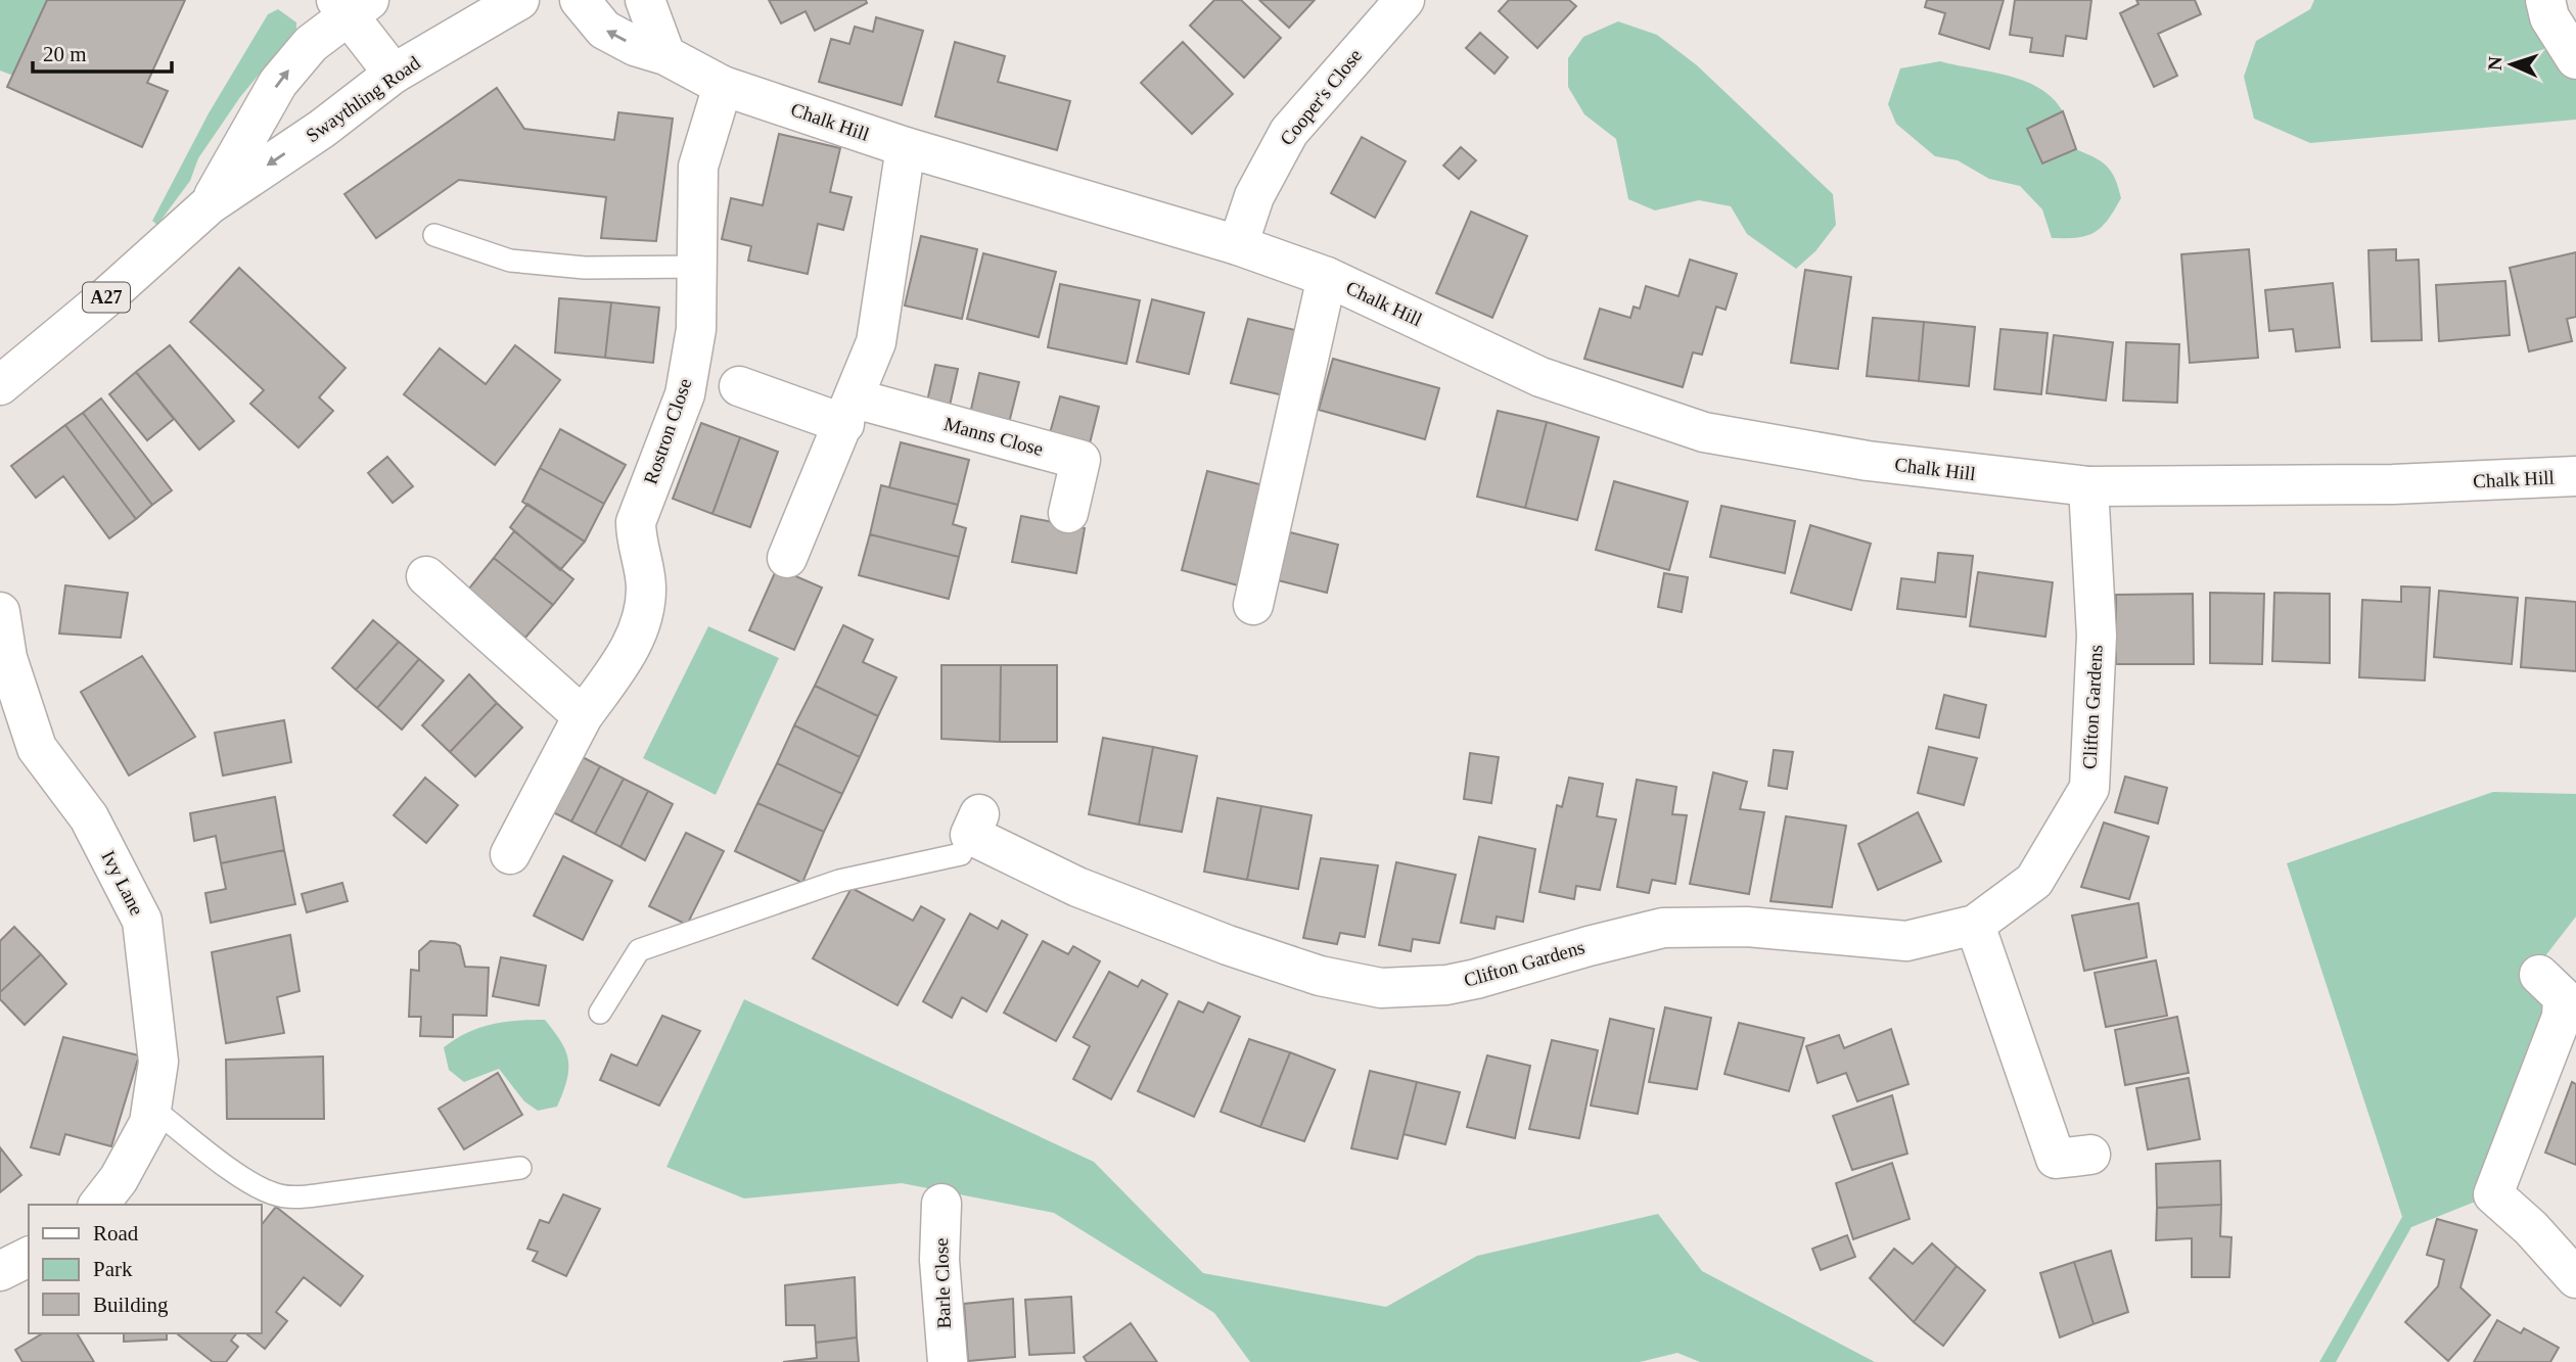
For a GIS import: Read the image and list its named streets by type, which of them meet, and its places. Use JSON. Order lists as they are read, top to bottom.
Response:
{
  "streets": {
    "street": [
      "Cooper's Close",
      "Swaythling Road",
      "Chalk Hill",
      "A27",
      "Rostron Close",
      "Manns Close",
      "Clifton Gardens",
      "Ivy Lane",
      "Barle Close"
    ]
  },
  "crossings": [
    ["Cooper's Close", "Chalk Hill"],
    ["Chalk Hill", "Rostron Close"],
    ["Chalk Hill", "Clifton Gardens"]
  ],
  "legend": ["Road", "Park", "Building"],
  "scale_bar": "20 m",
  "north": "left"
}
